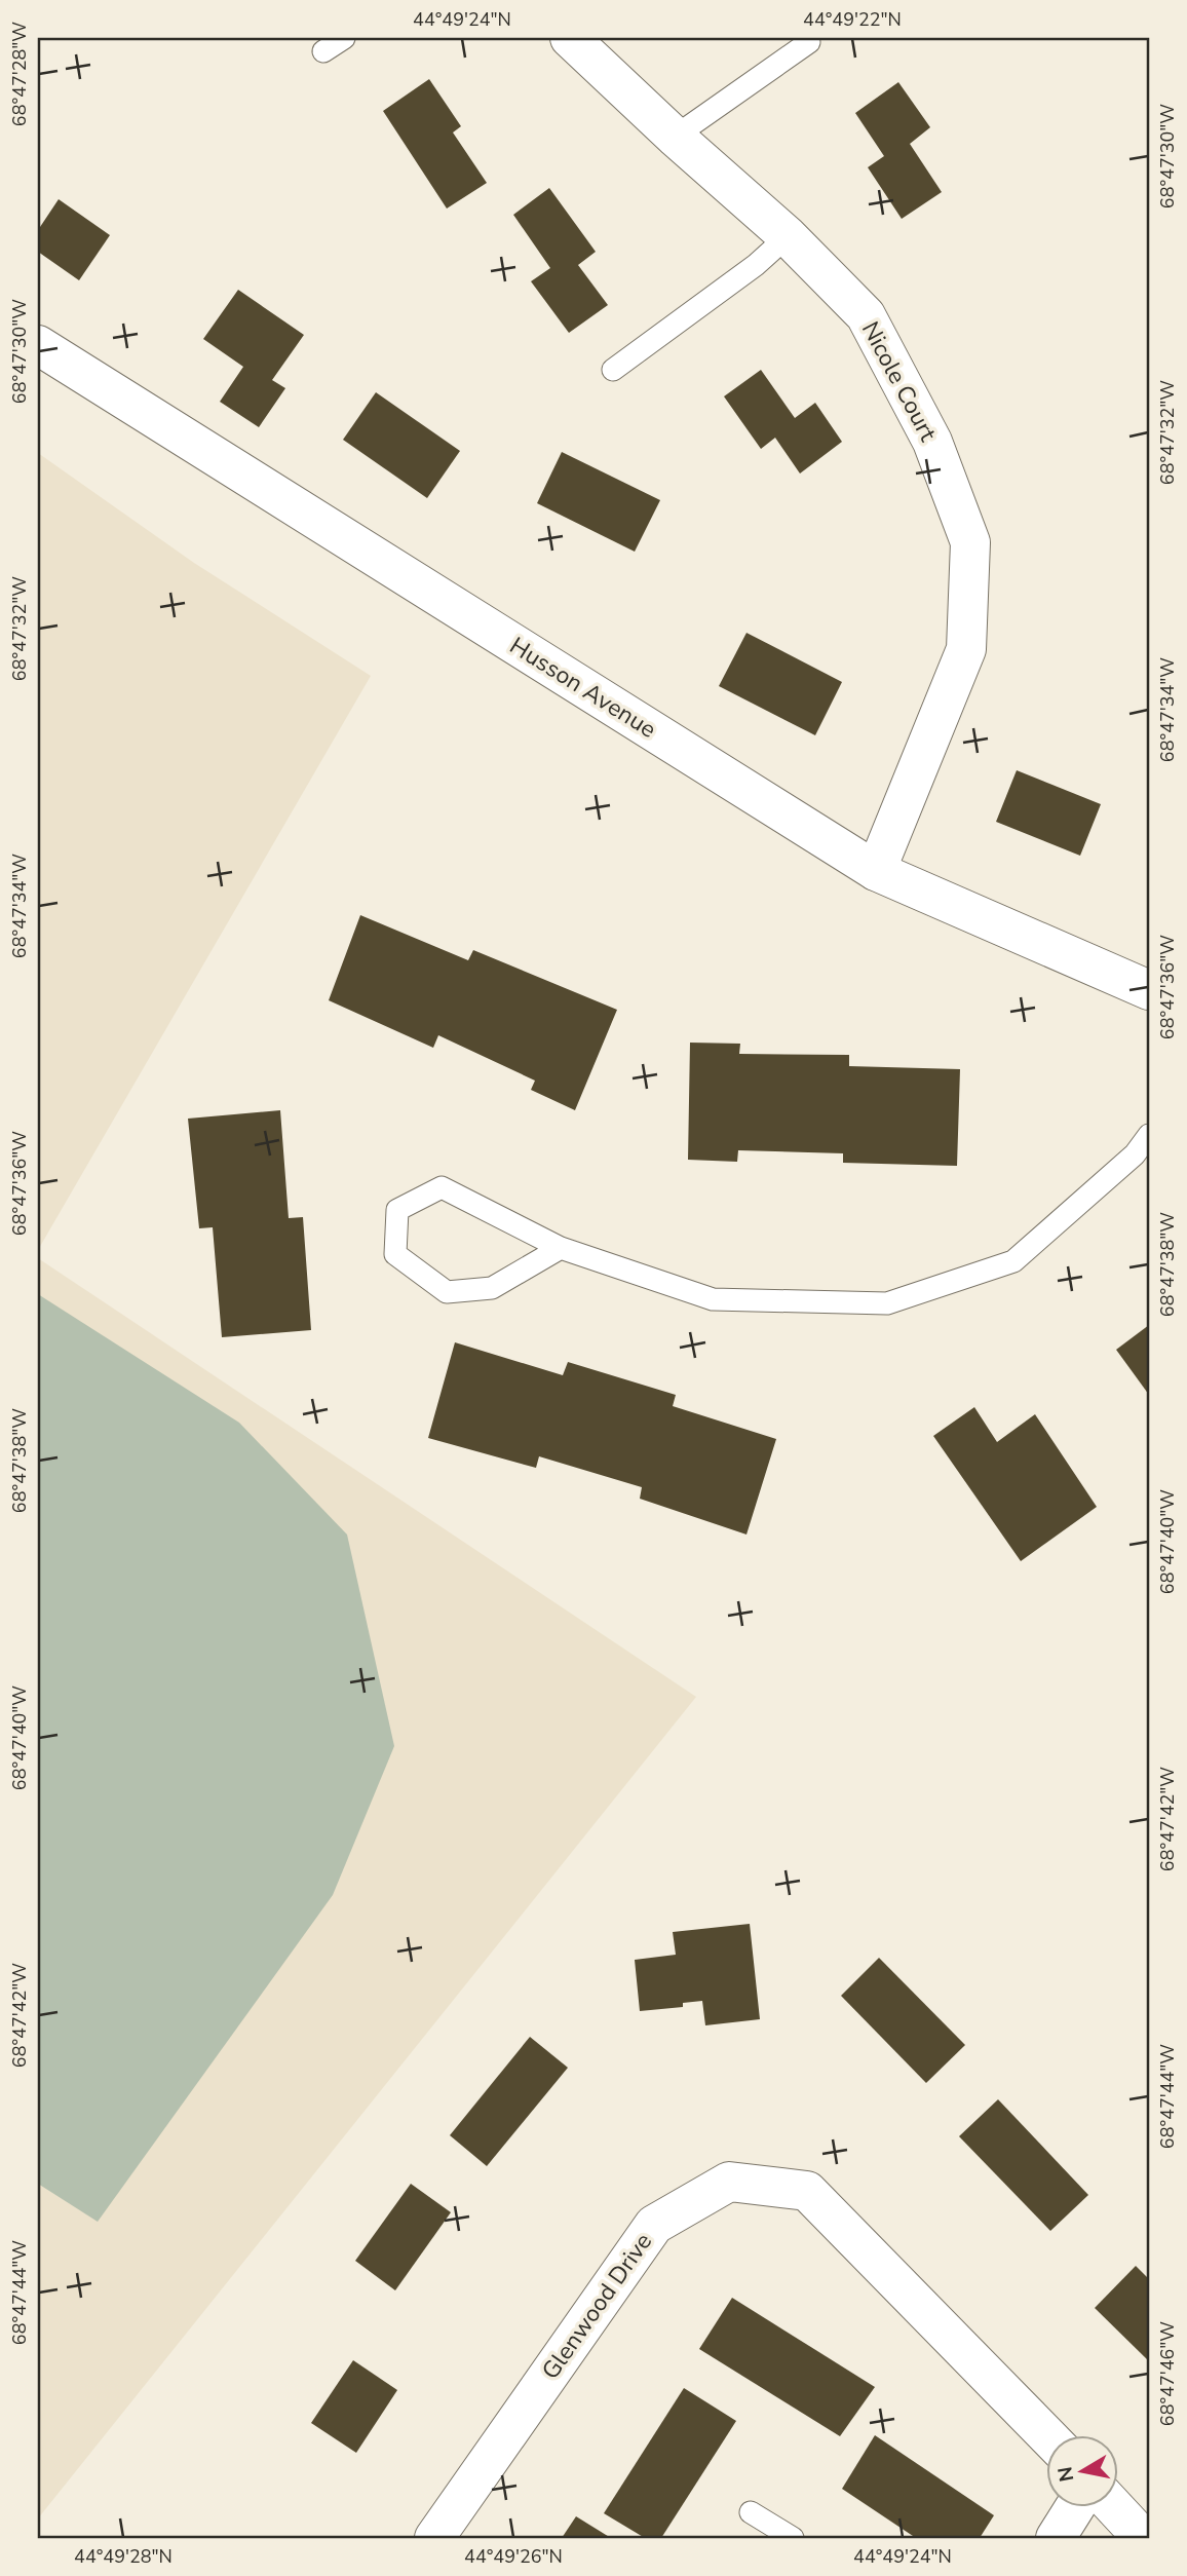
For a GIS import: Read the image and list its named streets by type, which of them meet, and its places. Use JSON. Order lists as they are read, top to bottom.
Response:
{
  "streets": {
    "street": ["Nicole Court", "Husson Avenue", "Glenwood Drive"]
  },
  "crossings": [
    ["Nicole Court", "Husson Avenue"]
  ],
  "north": "left",
  "coordinates": [
    "44°49'24\"N",
    "44°49'22\"N",
    "68°47'28\"W",
    "68°47'30\"W",
    "68°47'32\"W",
    "68°47'34\"W",
    "68°47'36\"W",
    "68°47'38\"W",
    "68°47'40\"W",
    "68°47'42\"W",
    "68°47'44\"W",
    "68°47'46\"W",
    "44°49'28\"N",
    "44°49'26\"N"
  ]
}
